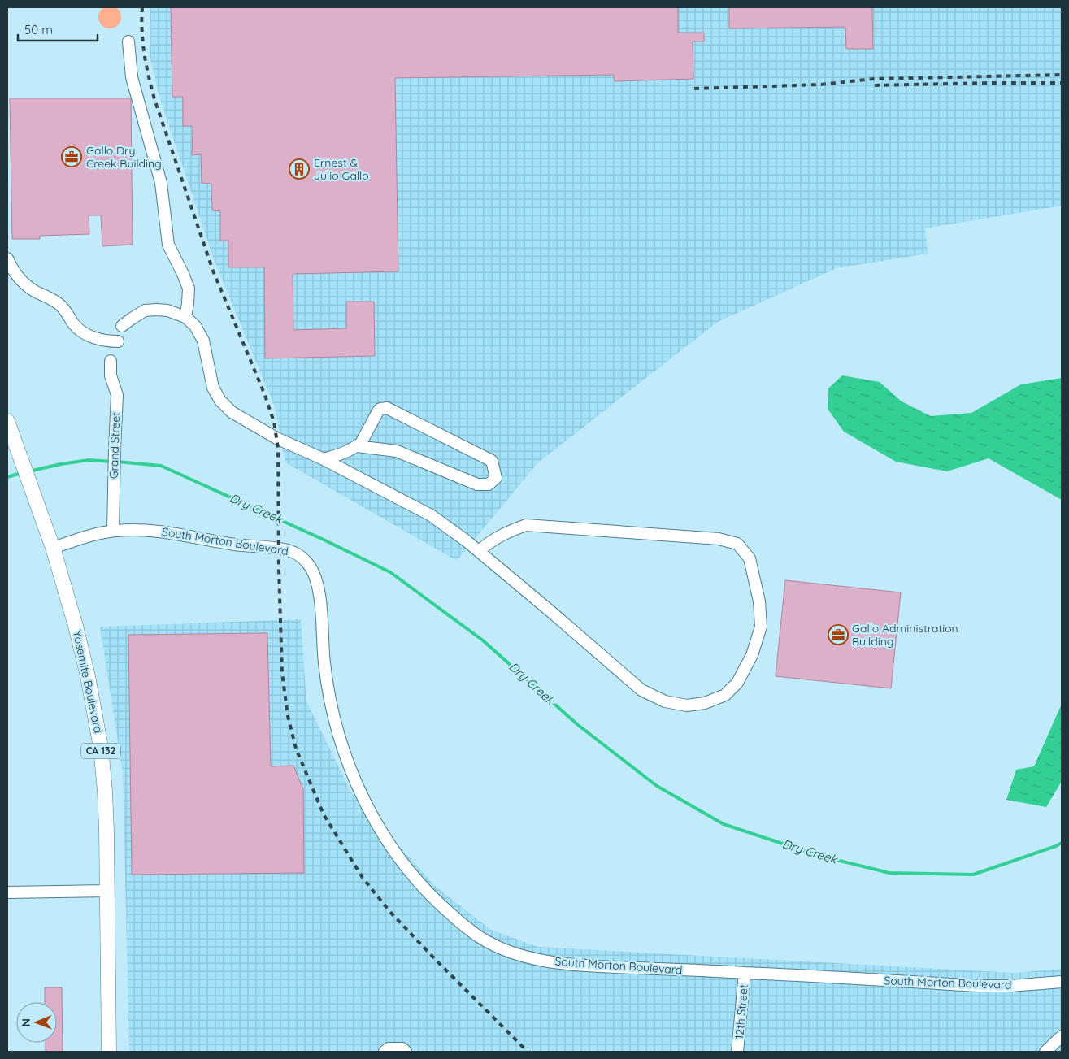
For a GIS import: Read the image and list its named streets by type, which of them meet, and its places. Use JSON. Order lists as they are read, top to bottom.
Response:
{
  "streets": {
    "main road": ["Yosemite Boulevard", "CA 132"],
    "street": ["Grand Street", "South Morton Boulevard", "12th Street"]
  },
  "crossings": [
    ["Grand Street", "South Morton Boulevard"],
    ["South Morton Boulevard", "Yosemite Boulevard"],
    ["South Morton Boulevard", "12th Street"]
  ],
  "water": ["Dry Creek"],
  "places": {
    "office": ["Gallo Dry Creek Building", "Gallo Administration Building"],
    "building": ["Ernest & Julio Gallo"]
  },
  "scale_bar": "50 m",
  "north": "left"
}
